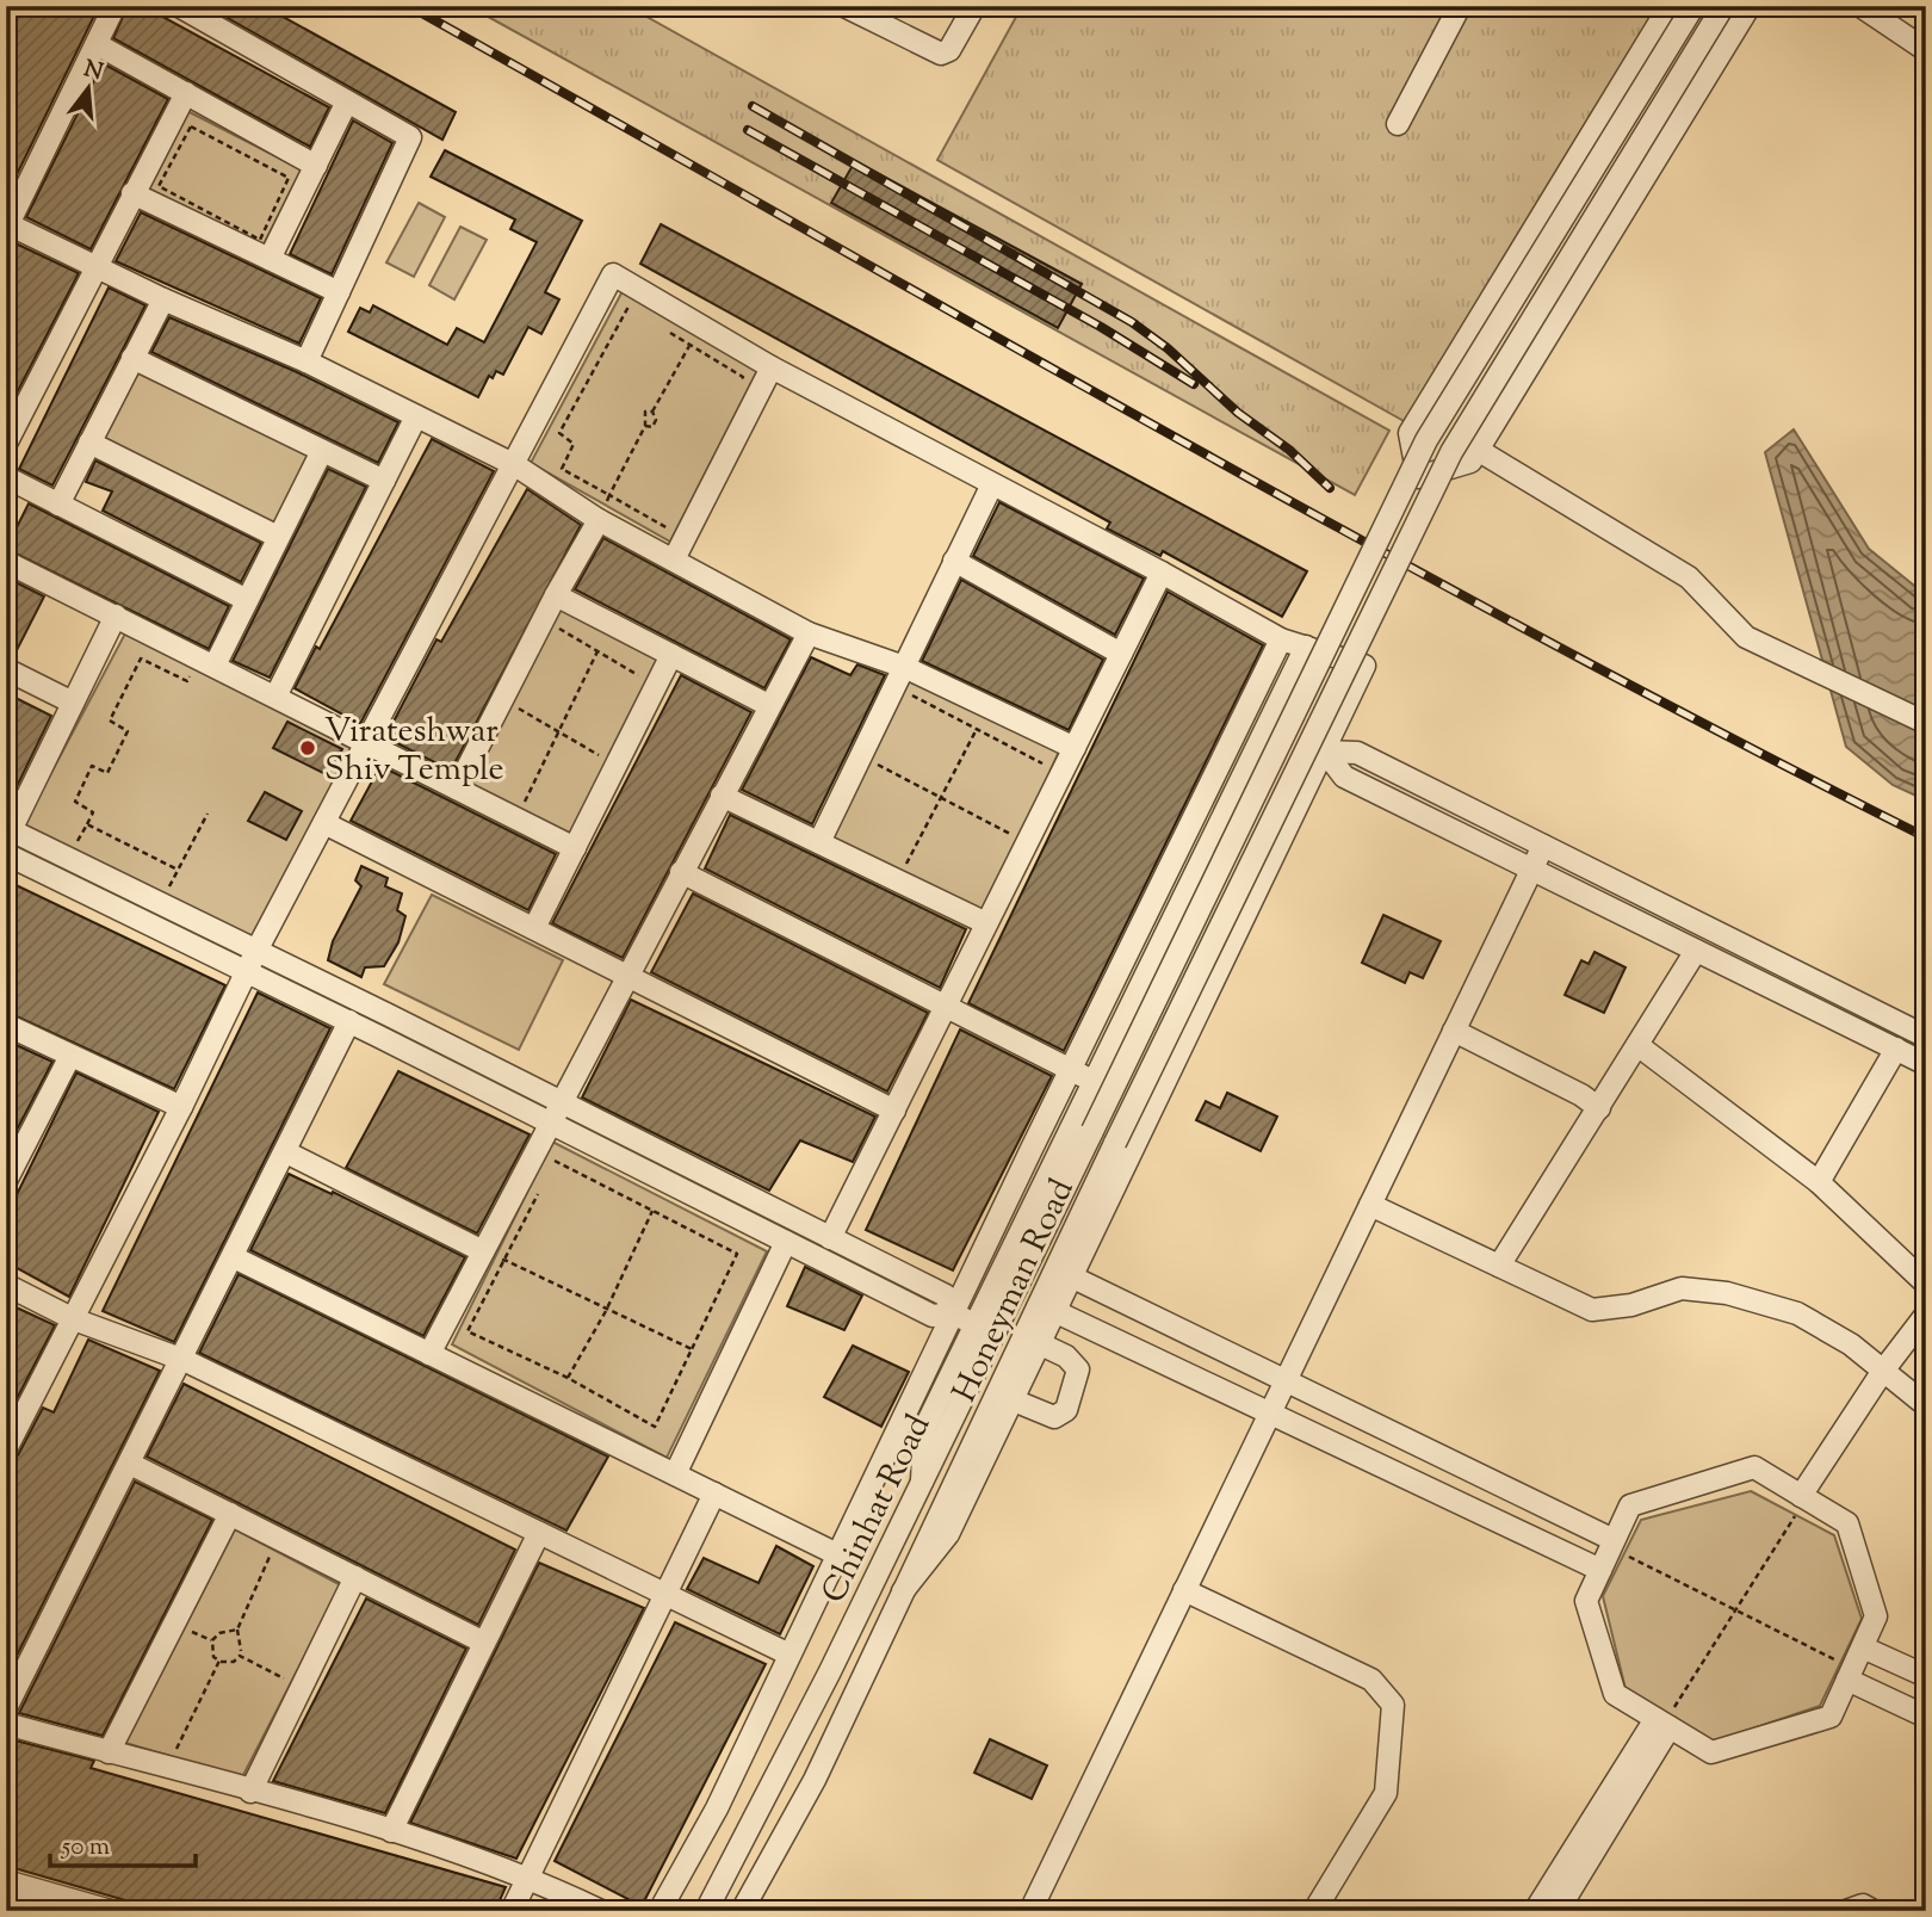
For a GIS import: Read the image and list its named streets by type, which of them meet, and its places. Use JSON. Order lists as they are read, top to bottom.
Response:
{
  "streets": {
    "street": ["Honeyman Road", "Chinhat Road"]
  },
  "places": ["Virateshwar Shiv Temple"],
  "scale_bar": "50 m",
  "north": "top"
}
